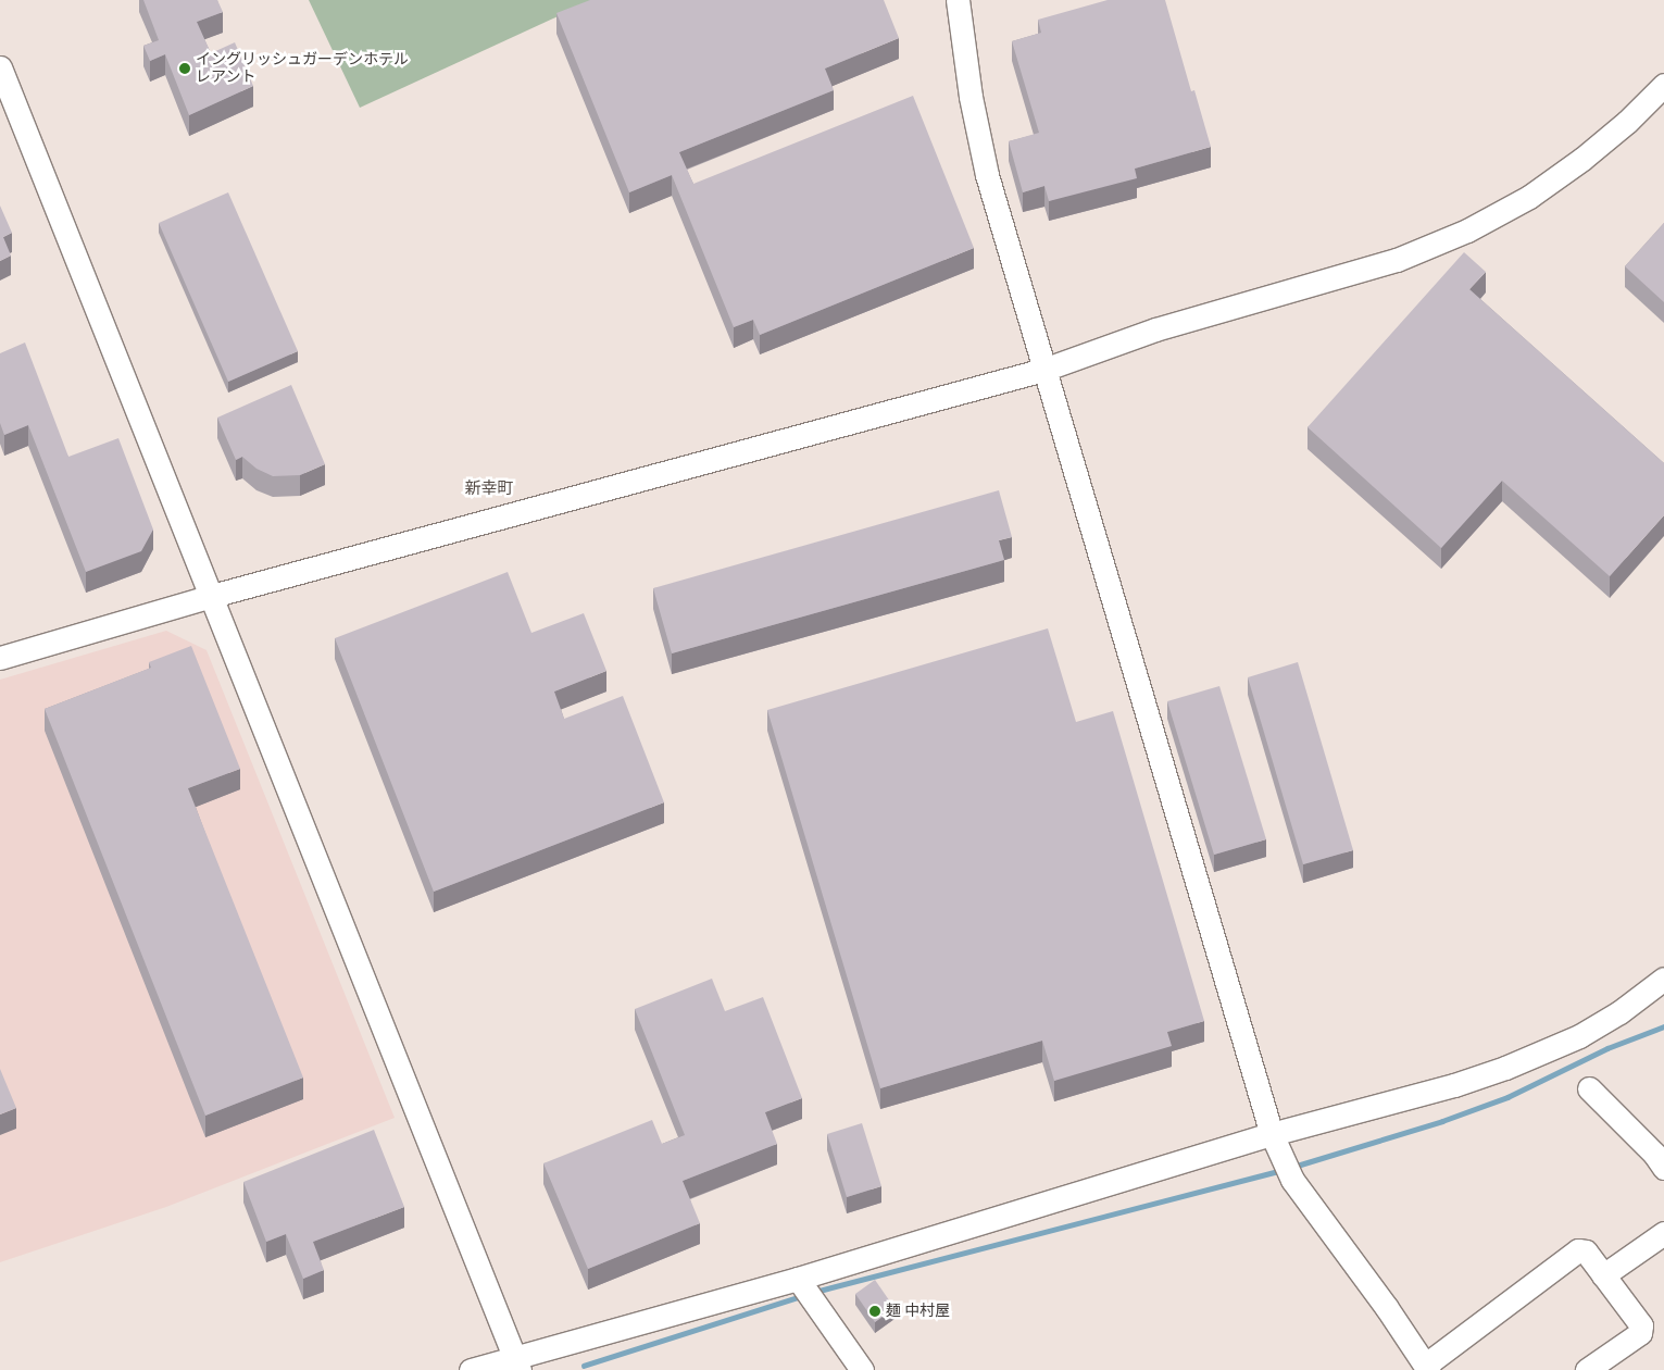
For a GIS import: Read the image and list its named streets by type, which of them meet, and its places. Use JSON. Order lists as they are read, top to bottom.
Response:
{
  "districts": ["新幸町"],
  "places": ["イングリッシュガーデンホテル レアント", "麺 中村屋"]
}
